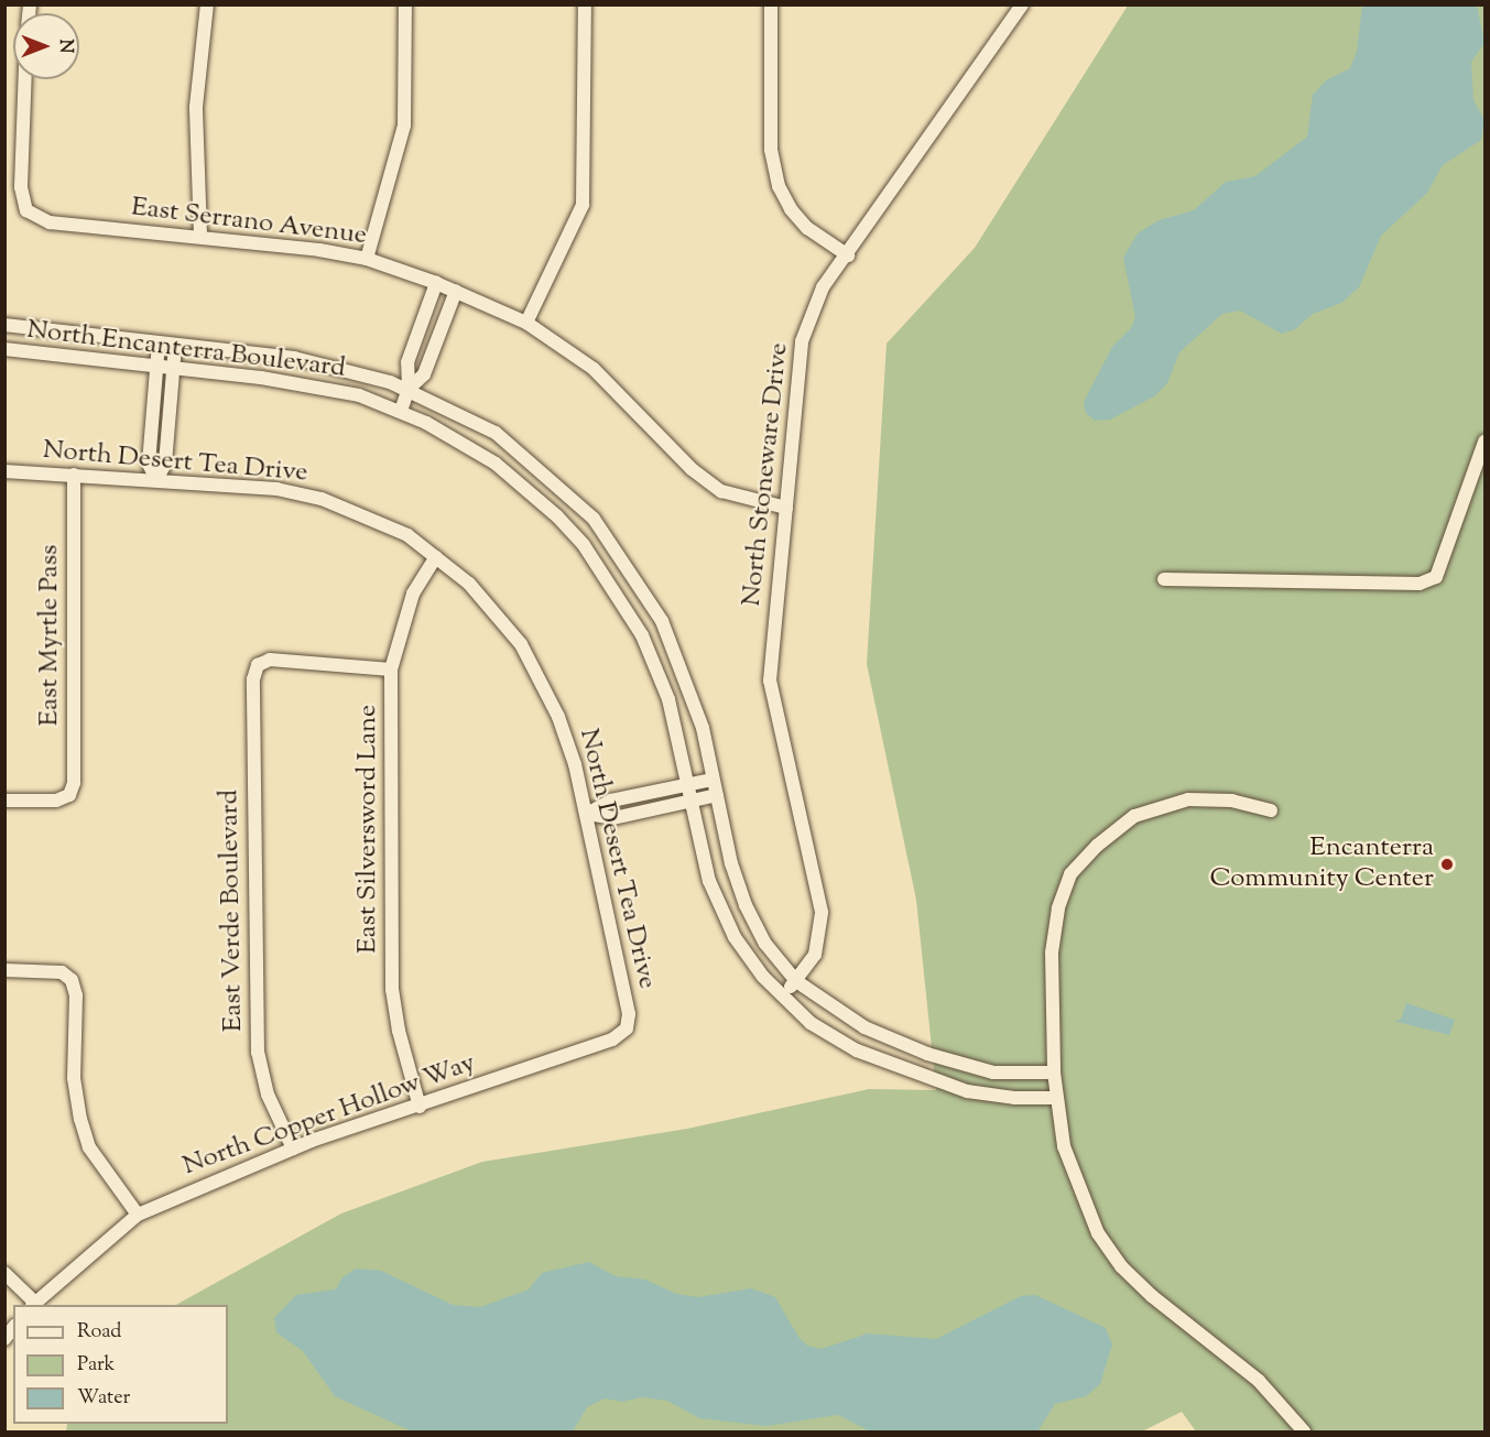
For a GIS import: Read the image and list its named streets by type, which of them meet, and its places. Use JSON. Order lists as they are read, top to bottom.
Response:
{
  "streets": {
    "street": [
      "East Serrano Avenue",
      "North Encanterra Boulevard",
      "North Desert Tea Drive",
      "North Stoneware Drive",
      "East Myrtle Pass",
      "East Silversword Lane",
      "East Verde Boulevard",
      "North Copper Hollow Way"
    ]
  },
  "crossings": [
    ["East Serrano Avenue", "North Stoneware Drive"],
    ["North Encanterra Boulevard", "North Stoneware Drive"],
    ["North Desert Tea Drive", "East Myrtle Pass"],
    ["North Desert Tea Drive", "East Silversword Lane"],
    ["North Desert Tea Drive", "North Copper Hollow Way"],
    ["East Silversword Lane", "East Verde Boulevard"],
    ["East Silversword Lane", "North Copper Hollow Way"],
    ["East Verde Boulevard", "North Copper Hollow Way"]
  ],
  "places": ["Encanterra Community Center"],
  "legend": ["Road", "Park", "Water"],
  "north": "right"
}
